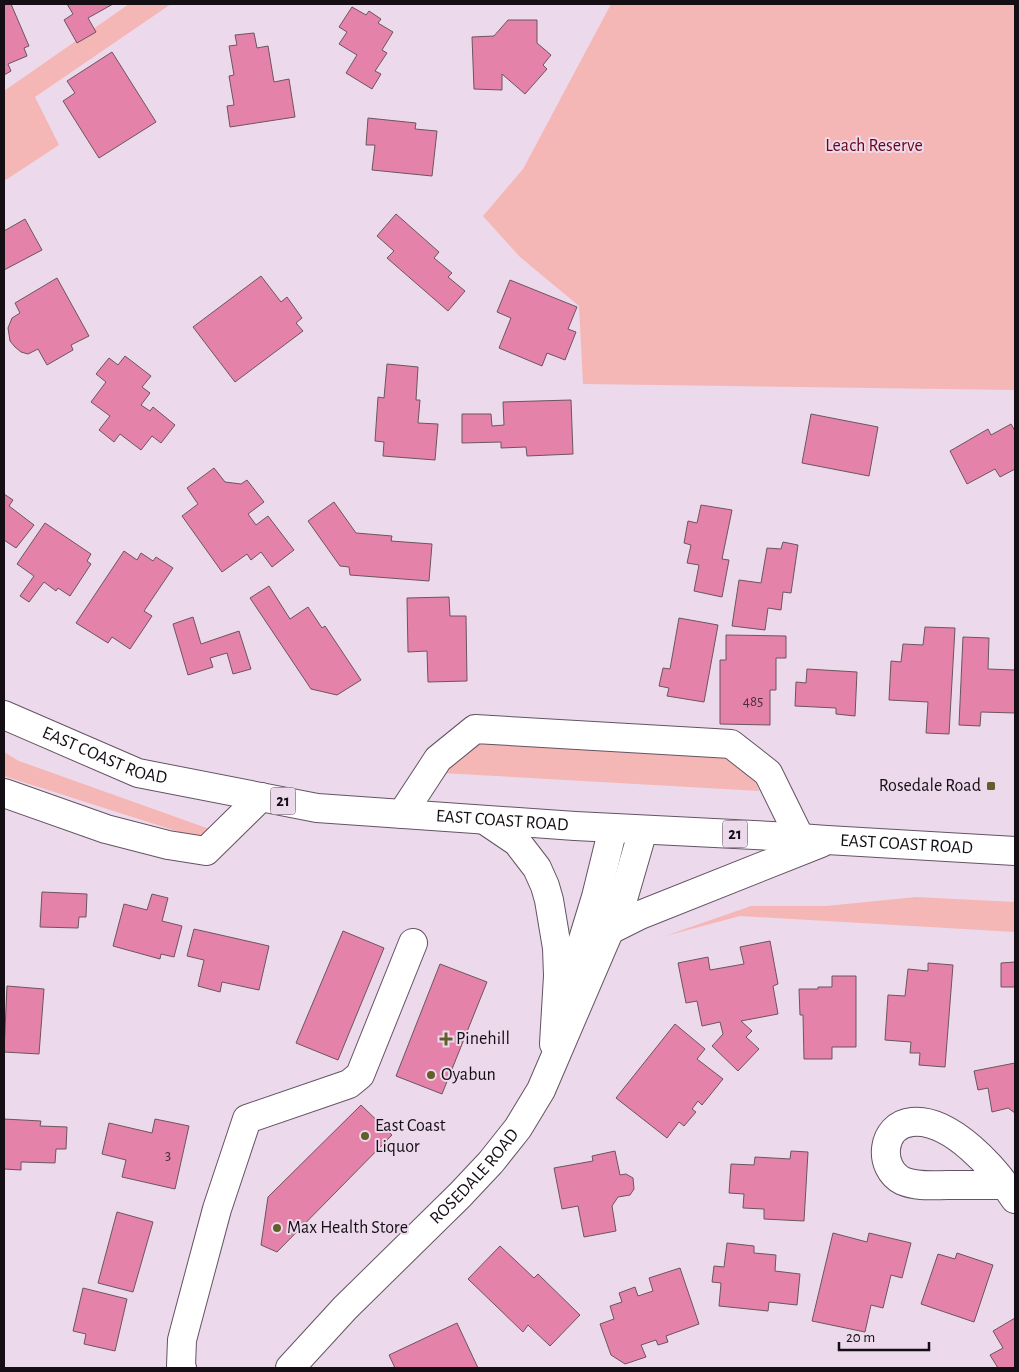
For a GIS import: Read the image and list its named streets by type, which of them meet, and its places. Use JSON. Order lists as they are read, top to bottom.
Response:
{
  "streets": {
    "main road": ["EAST COAST ROAD", "21", "ROSEDALE ROAD"]
  },
  "crossings": [
    ["EAST COAST ROAD", "ROSEDALE ROAD"]
  ],
  "parks": ["Leach Reserve"],
  "places": {
    "transit": ["Rosedale Road"],
    "health": ["Pinehill"],
    "other": ["Oyabun", "East Coast Liquor", "Max Health Store"]
  },
  "house_numbers": ["485", "3"],
  "scale_bar": "20 m"
}
